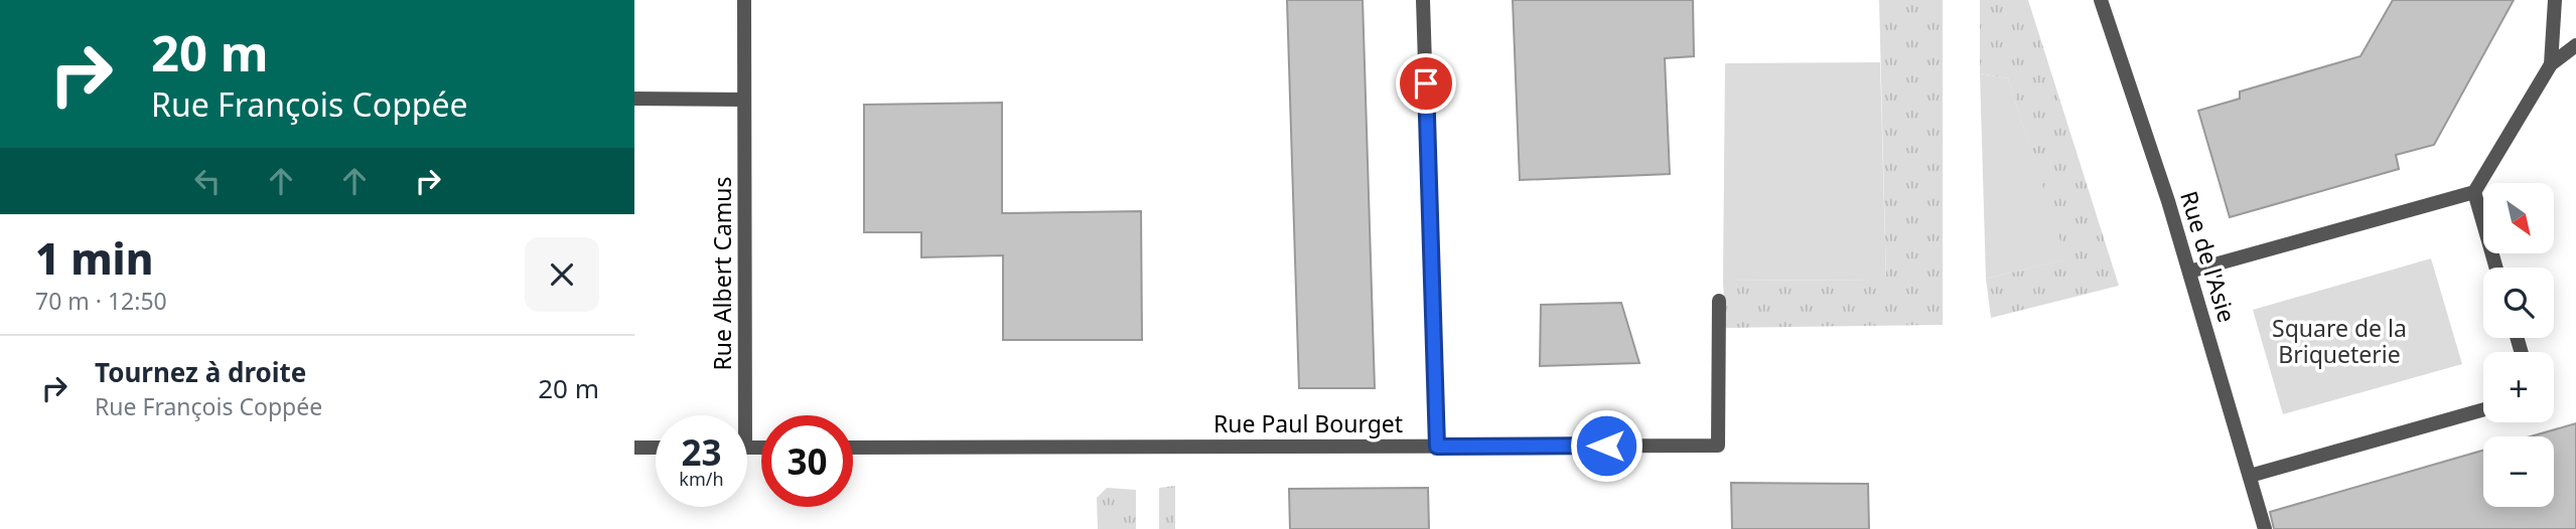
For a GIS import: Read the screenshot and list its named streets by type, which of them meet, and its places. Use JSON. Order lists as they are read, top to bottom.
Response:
{
  "streets": {
    "street": ["Rue de l'Asie", "Rue Albert Camus", "Rue Paul Bourget"]
  },
  "parks": ["Square de la Briqueterie"],
  "north": "bottom right",
  "page": {
    "turn": ["20 m", "Rue François Coppée"],
    "map_buttons": ["+", "−"],
    "heading": ["1 min", "70 m · 12:50"],
    "list": [
      {
        "name": "Tournez à droite",
        "note": "Rue François Coppée",
        "value": "20 m"
      }
    ],
    "speed": "23 km/h",
    "limit": "30"
  }
}
